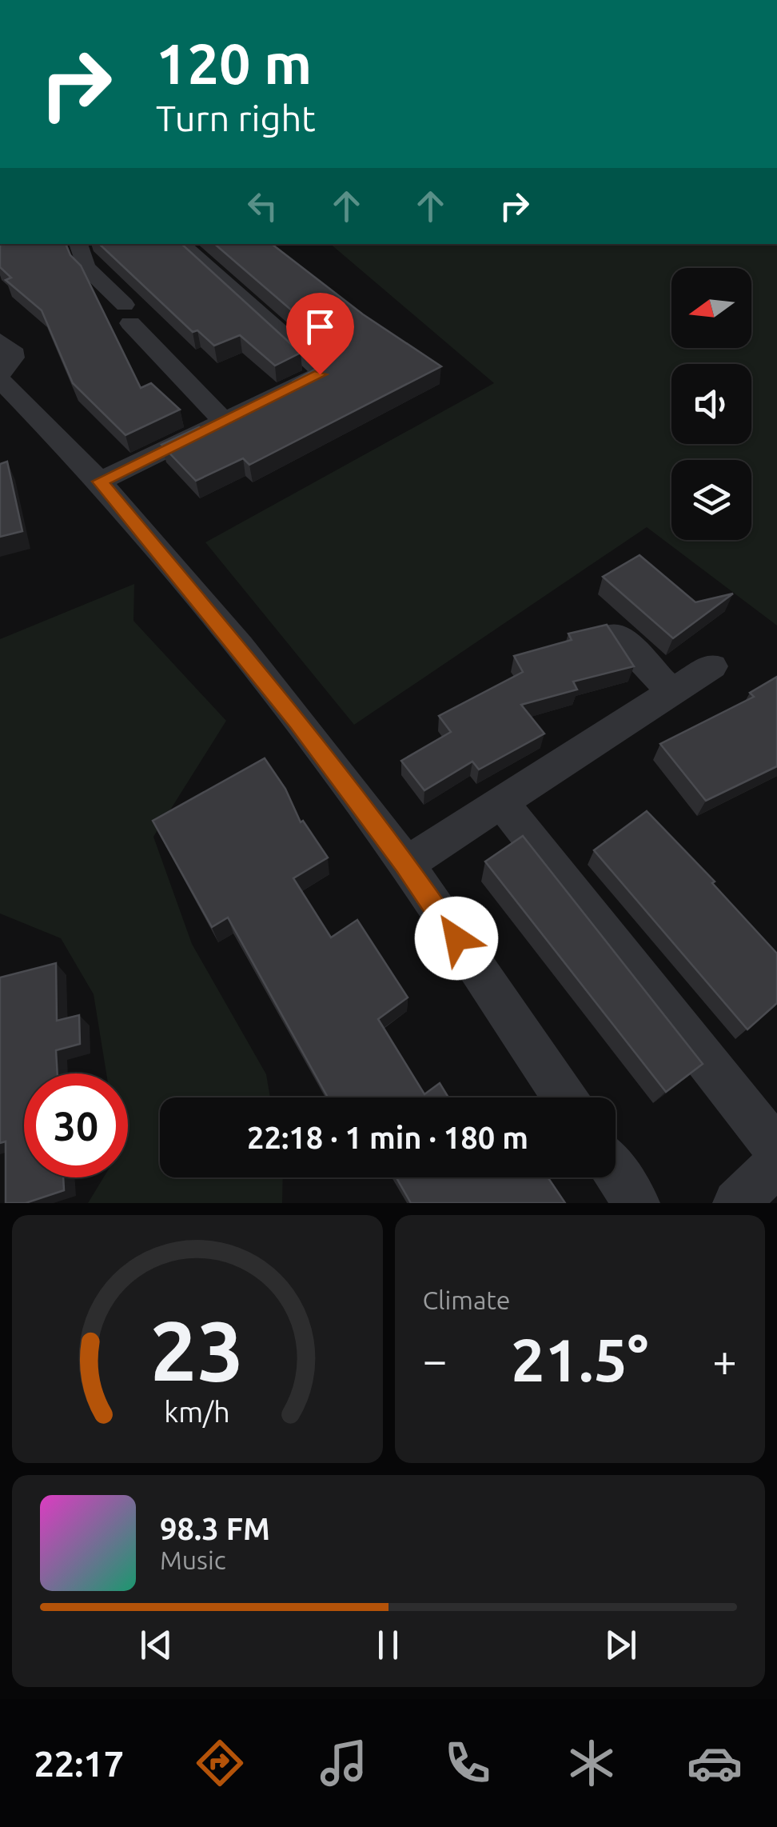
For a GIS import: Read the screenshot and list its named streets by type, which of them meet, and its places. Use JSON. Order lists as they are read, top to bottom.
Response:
{
  "north": "left",
  "page": {
    "turn": ["120 m", "Turn right"],
    "limit": "30",
    "trip": "22:18 · 1 min · 180 m",
    "tile": "Climate",
    "heat": ["−", "21.5°", "+"],
    "song": ["98.3 FM", "Music"],
    "tabs": "22:17",
    "gauge": ["23", "km/h"]
  }
}
